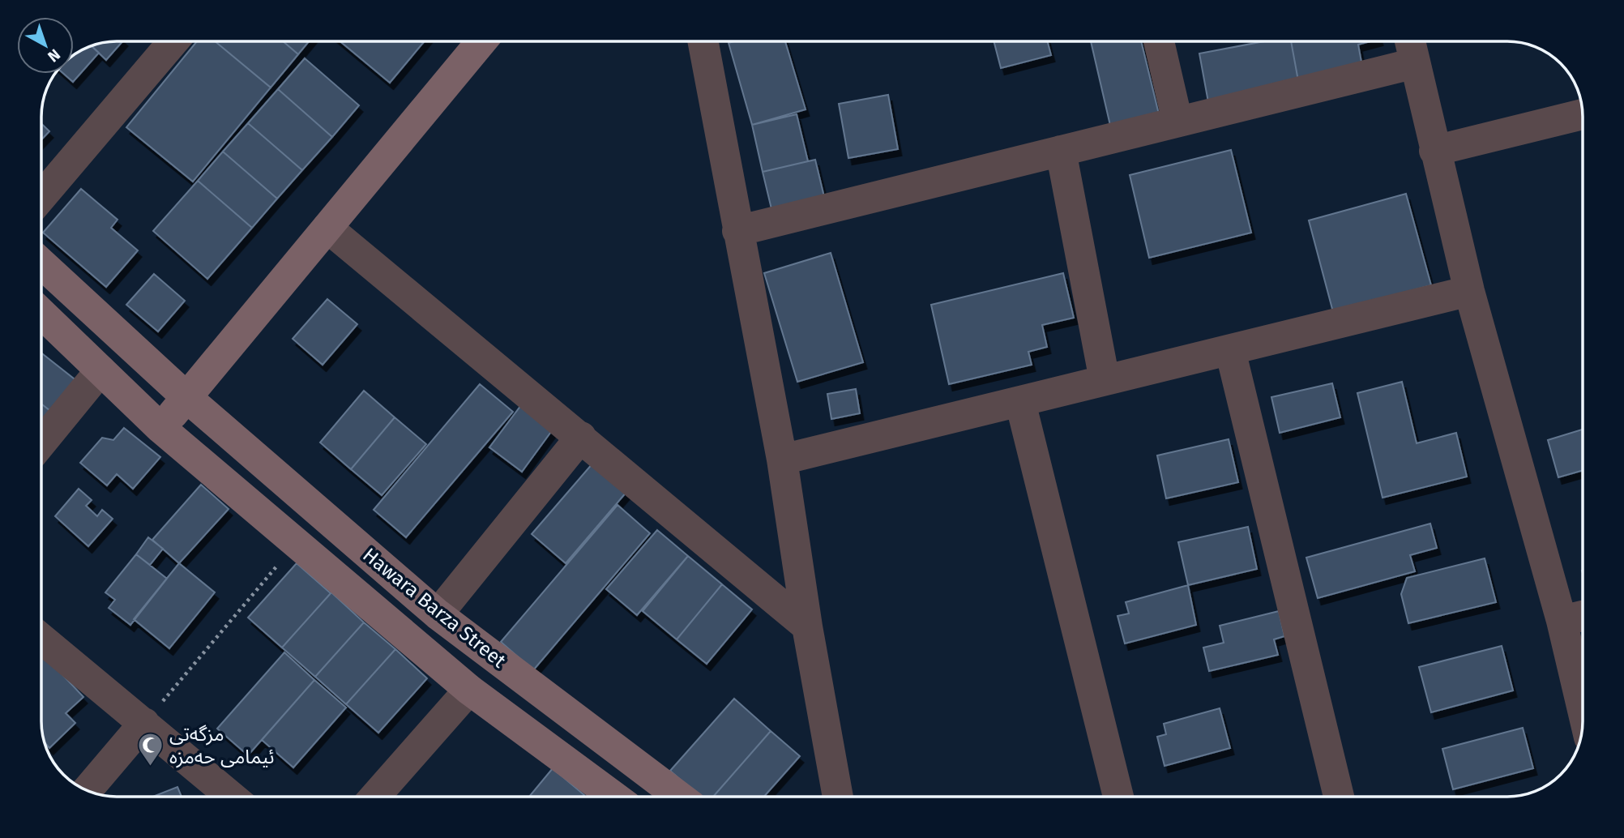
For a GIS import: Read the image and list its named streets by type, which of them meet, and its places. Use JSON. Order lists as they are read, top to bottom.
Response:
{
  "streets": {
    "street": ["Hawara Barza Street"]
  },
  "places": {
    "mosque": ["مزگەتی ئیمامی حەمزە"]
  },
  "north": "bottom right"
}
